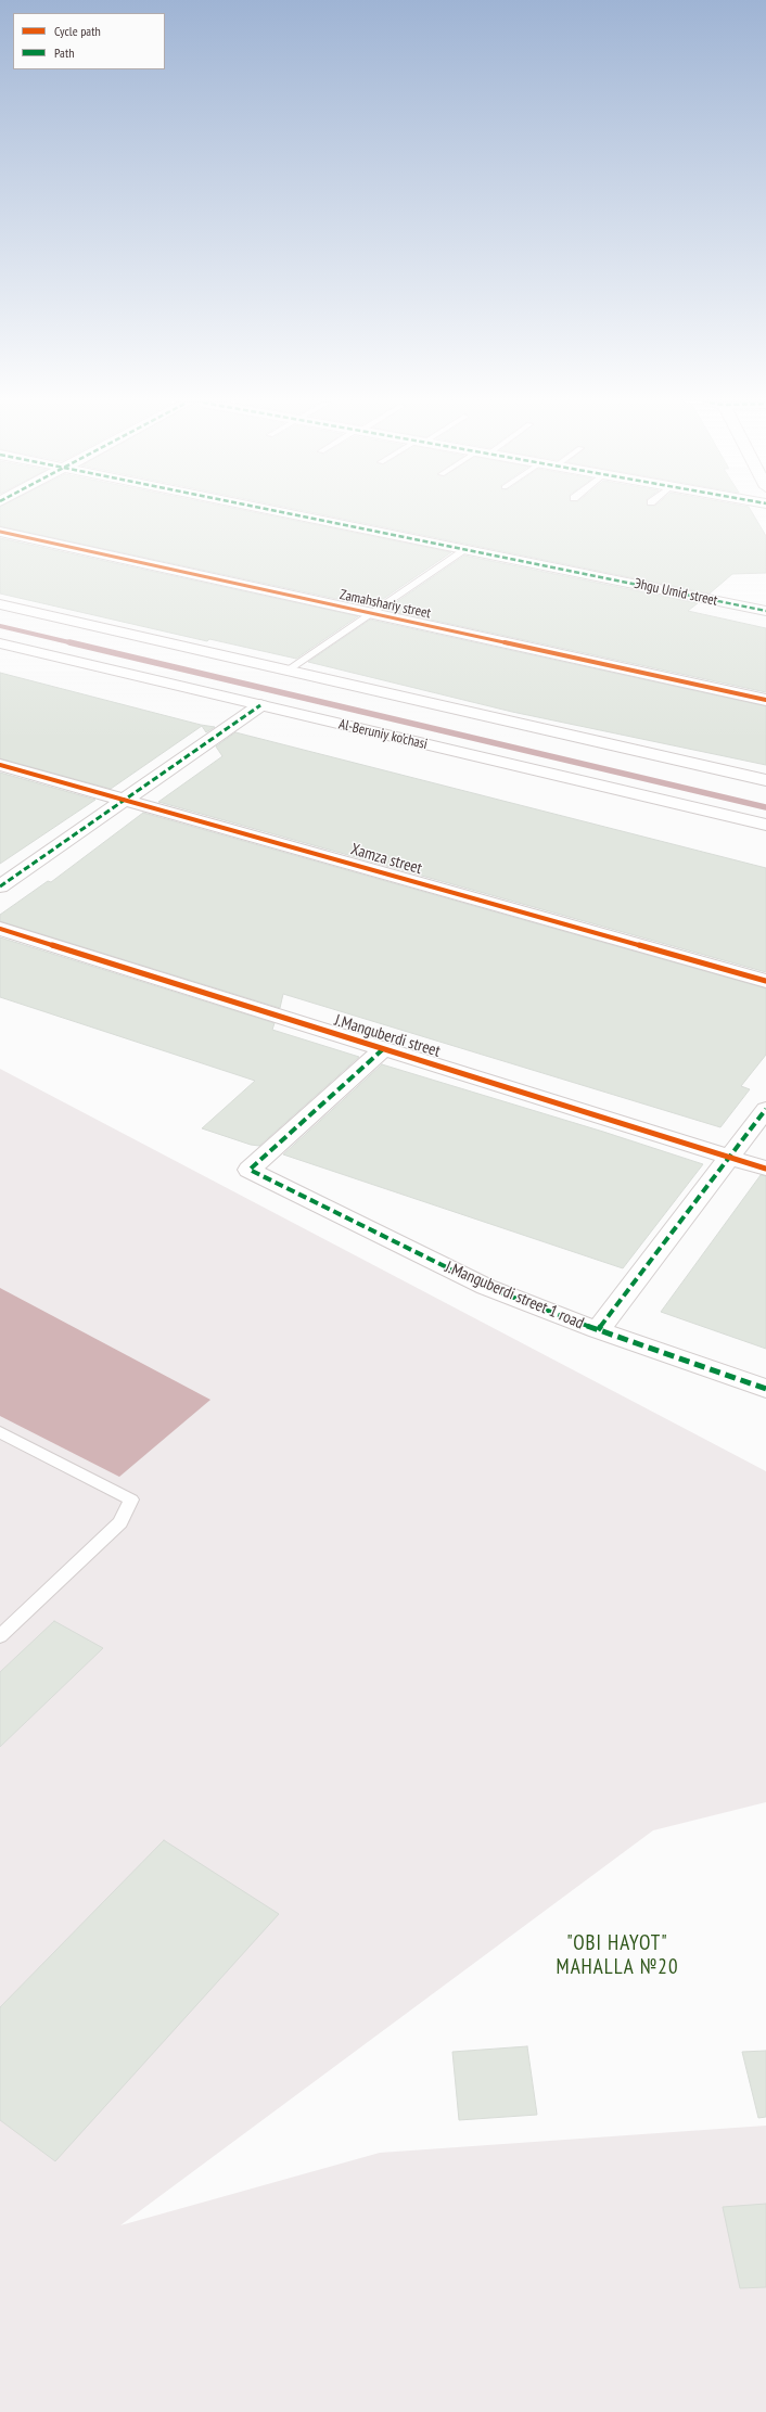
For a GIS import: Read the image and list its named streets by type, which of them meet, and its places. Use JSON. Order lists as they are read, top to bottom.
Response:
{
  "streets": {
    "street": [
      "Эhgu Umid street",
      "Zamahshariy street",
      "Al-Beruniy ko’chasi",
      "Xamza street",
      "J.Manguberdi street",
      "J.Manguberdi street 1 road"
    ]
  },
  "crossings": [
    ["J.Manguberdi street", "J.Manguberdi street 1 road"]
  ],
  "districts": ["\"OBI HAYOT\" MAHALLA №20"],
  "legend": ["Cycle path", "Path"]
}
